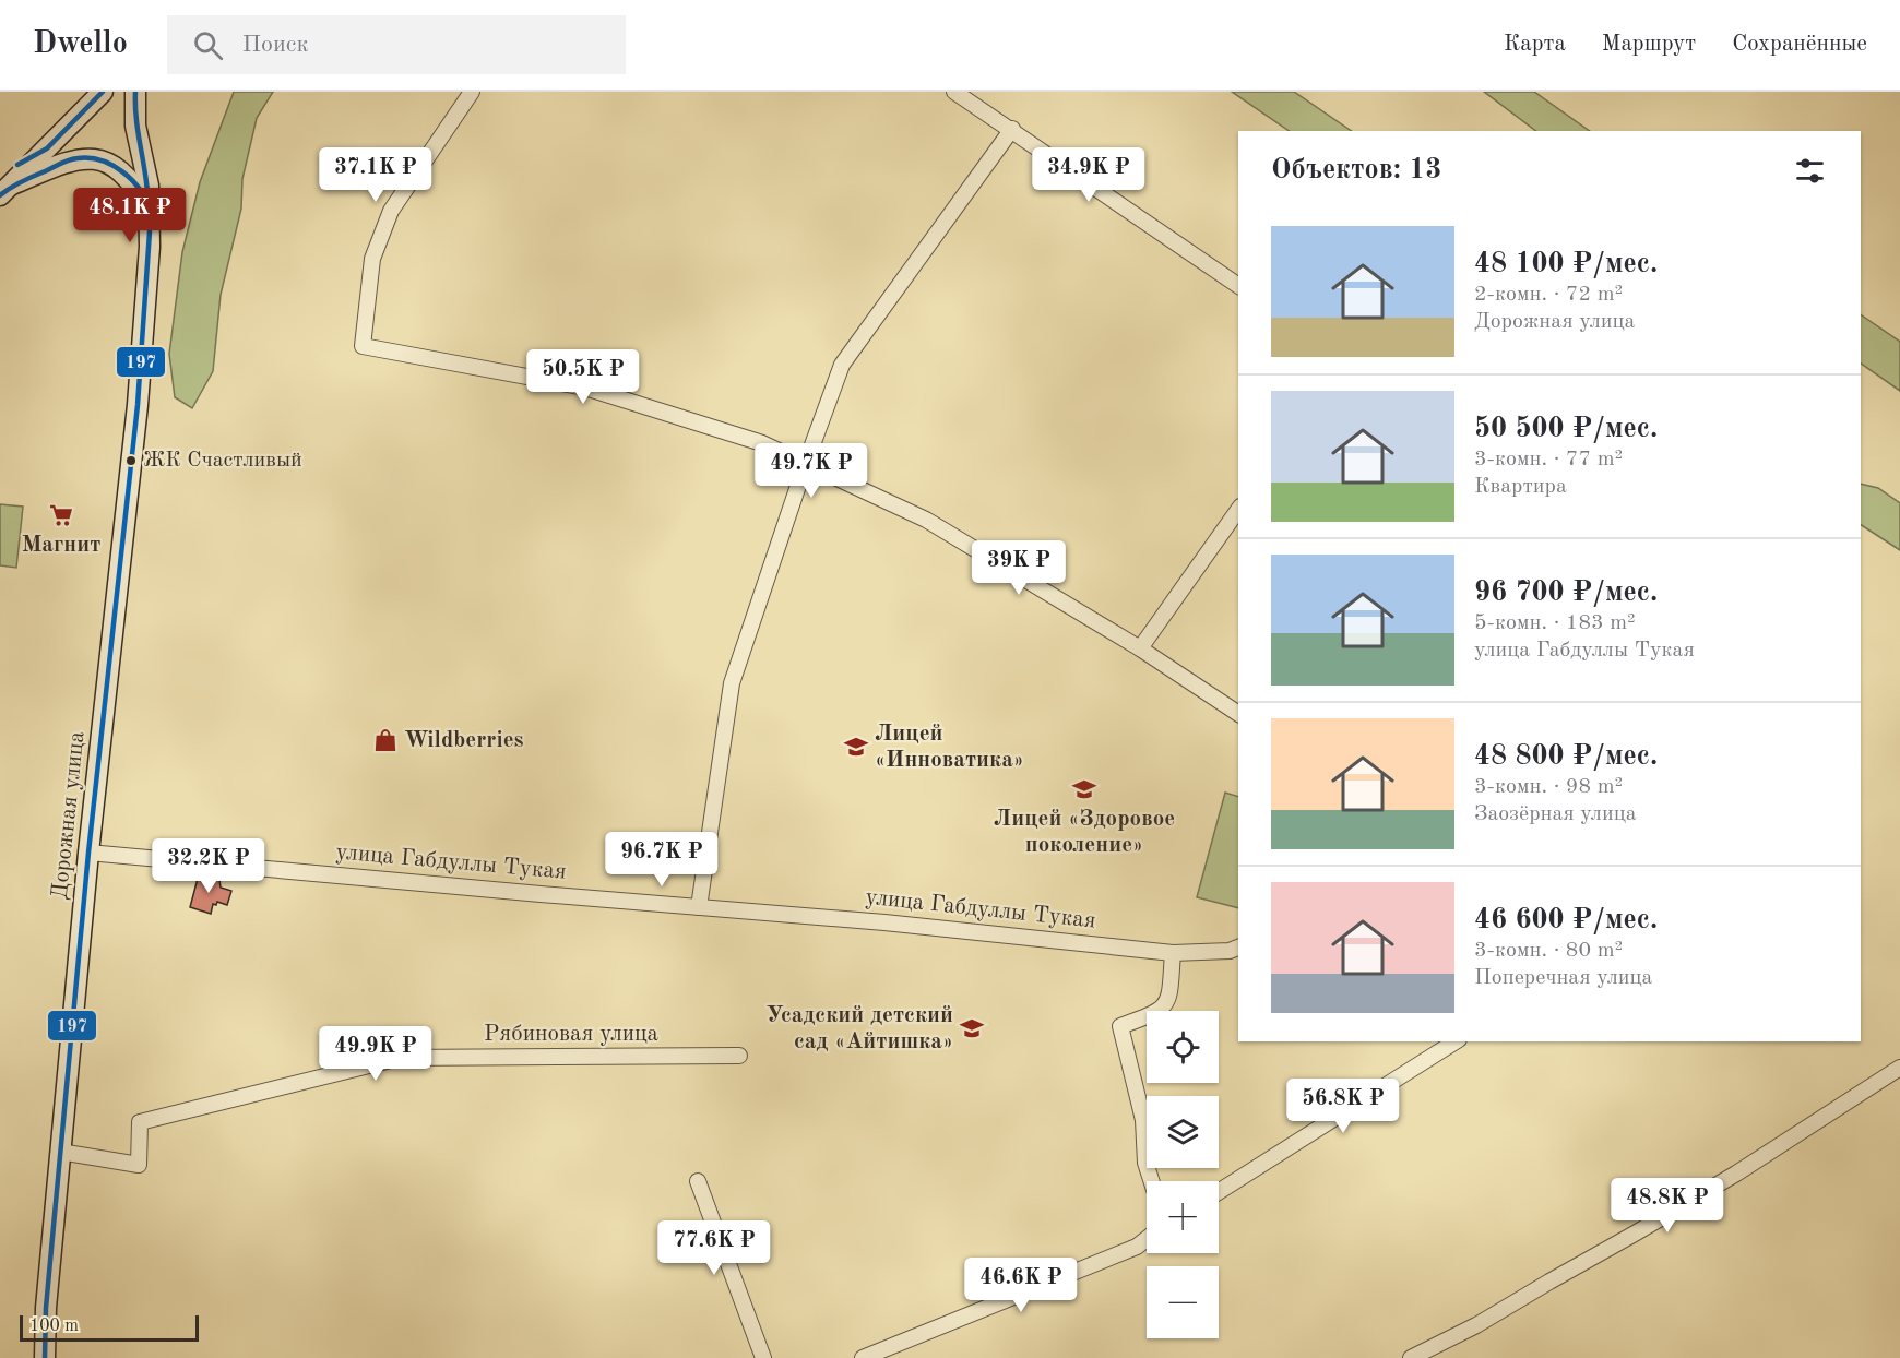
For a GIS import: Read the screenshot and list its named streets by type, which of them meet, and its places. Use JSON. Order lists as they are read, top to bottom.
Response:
{
  "streets": {
    "street": ["Дорожная улица", "улица Габдуллы Тукая", "Рябиновая улица"]
  },
  "crossings": [
    ["Дорожная улица", "улица Габдуллы Тукая"],
    ["Дорожная улица", "Рябиновая улица"]
  ],
  "places": {
    "other": ["ЖК Счастливый"],
    "supermarket": ["Магнит"],
    "shop": ["Wildberries"],
    "school or university": ["Лицей «Инноватика»", "Лицей «Здоровое поколение»", "Усадский детский сад «Айтишка»"]
  },
  "lines": ["transit line 197"],
  "scale_bar": "100 m",
  "page": {
    "header": "Dwello",
    "search": "Поиск",
    "nav": ["Карта", "Маршрут", "Сохранённые"],
    "heading": "Объектов: 13",
    "price": [
      "37.1K ₽",
      "34.9K ₽",
      "48.1K ₽",
      "50.5K ₽",
      "49.7K ₽",
      "39K ₽",
      "96.7K ₽",
      "32.2K ₽",
      "49.9K ₽",
      "56.8K ₽",
      "48.8K ₽",
      "77.6K ₽",
      "46.6K ₽"
    ],
    "list": [
      {
        "name": "48 100 ₽/мес.",
        "note": "2-комн. · 72 m² · Дорожная улица"
      },
      {
        "name": "50 500 ₽/мес.",
        "note": "3-комн. · 77 m² · Квартира"
      },
      {
        "name": "96 700 ₽/мес.",
        "note": "5-комн. · 183 m² · улица Габдуллы Тукая"
      },
      {
        "name": "48 800 ₽/мес.",
        "note": "3-комн. · 98 m² · Заозёрная улица"
      },
      {
        "name": "46 600 ₽/мес.",
        "note": "3-комн. · 80 m² · Поперечная улица"
      }
    ],
    "map_buttons": ["+", "−"],
    "scale": "100 m"
  }
}
